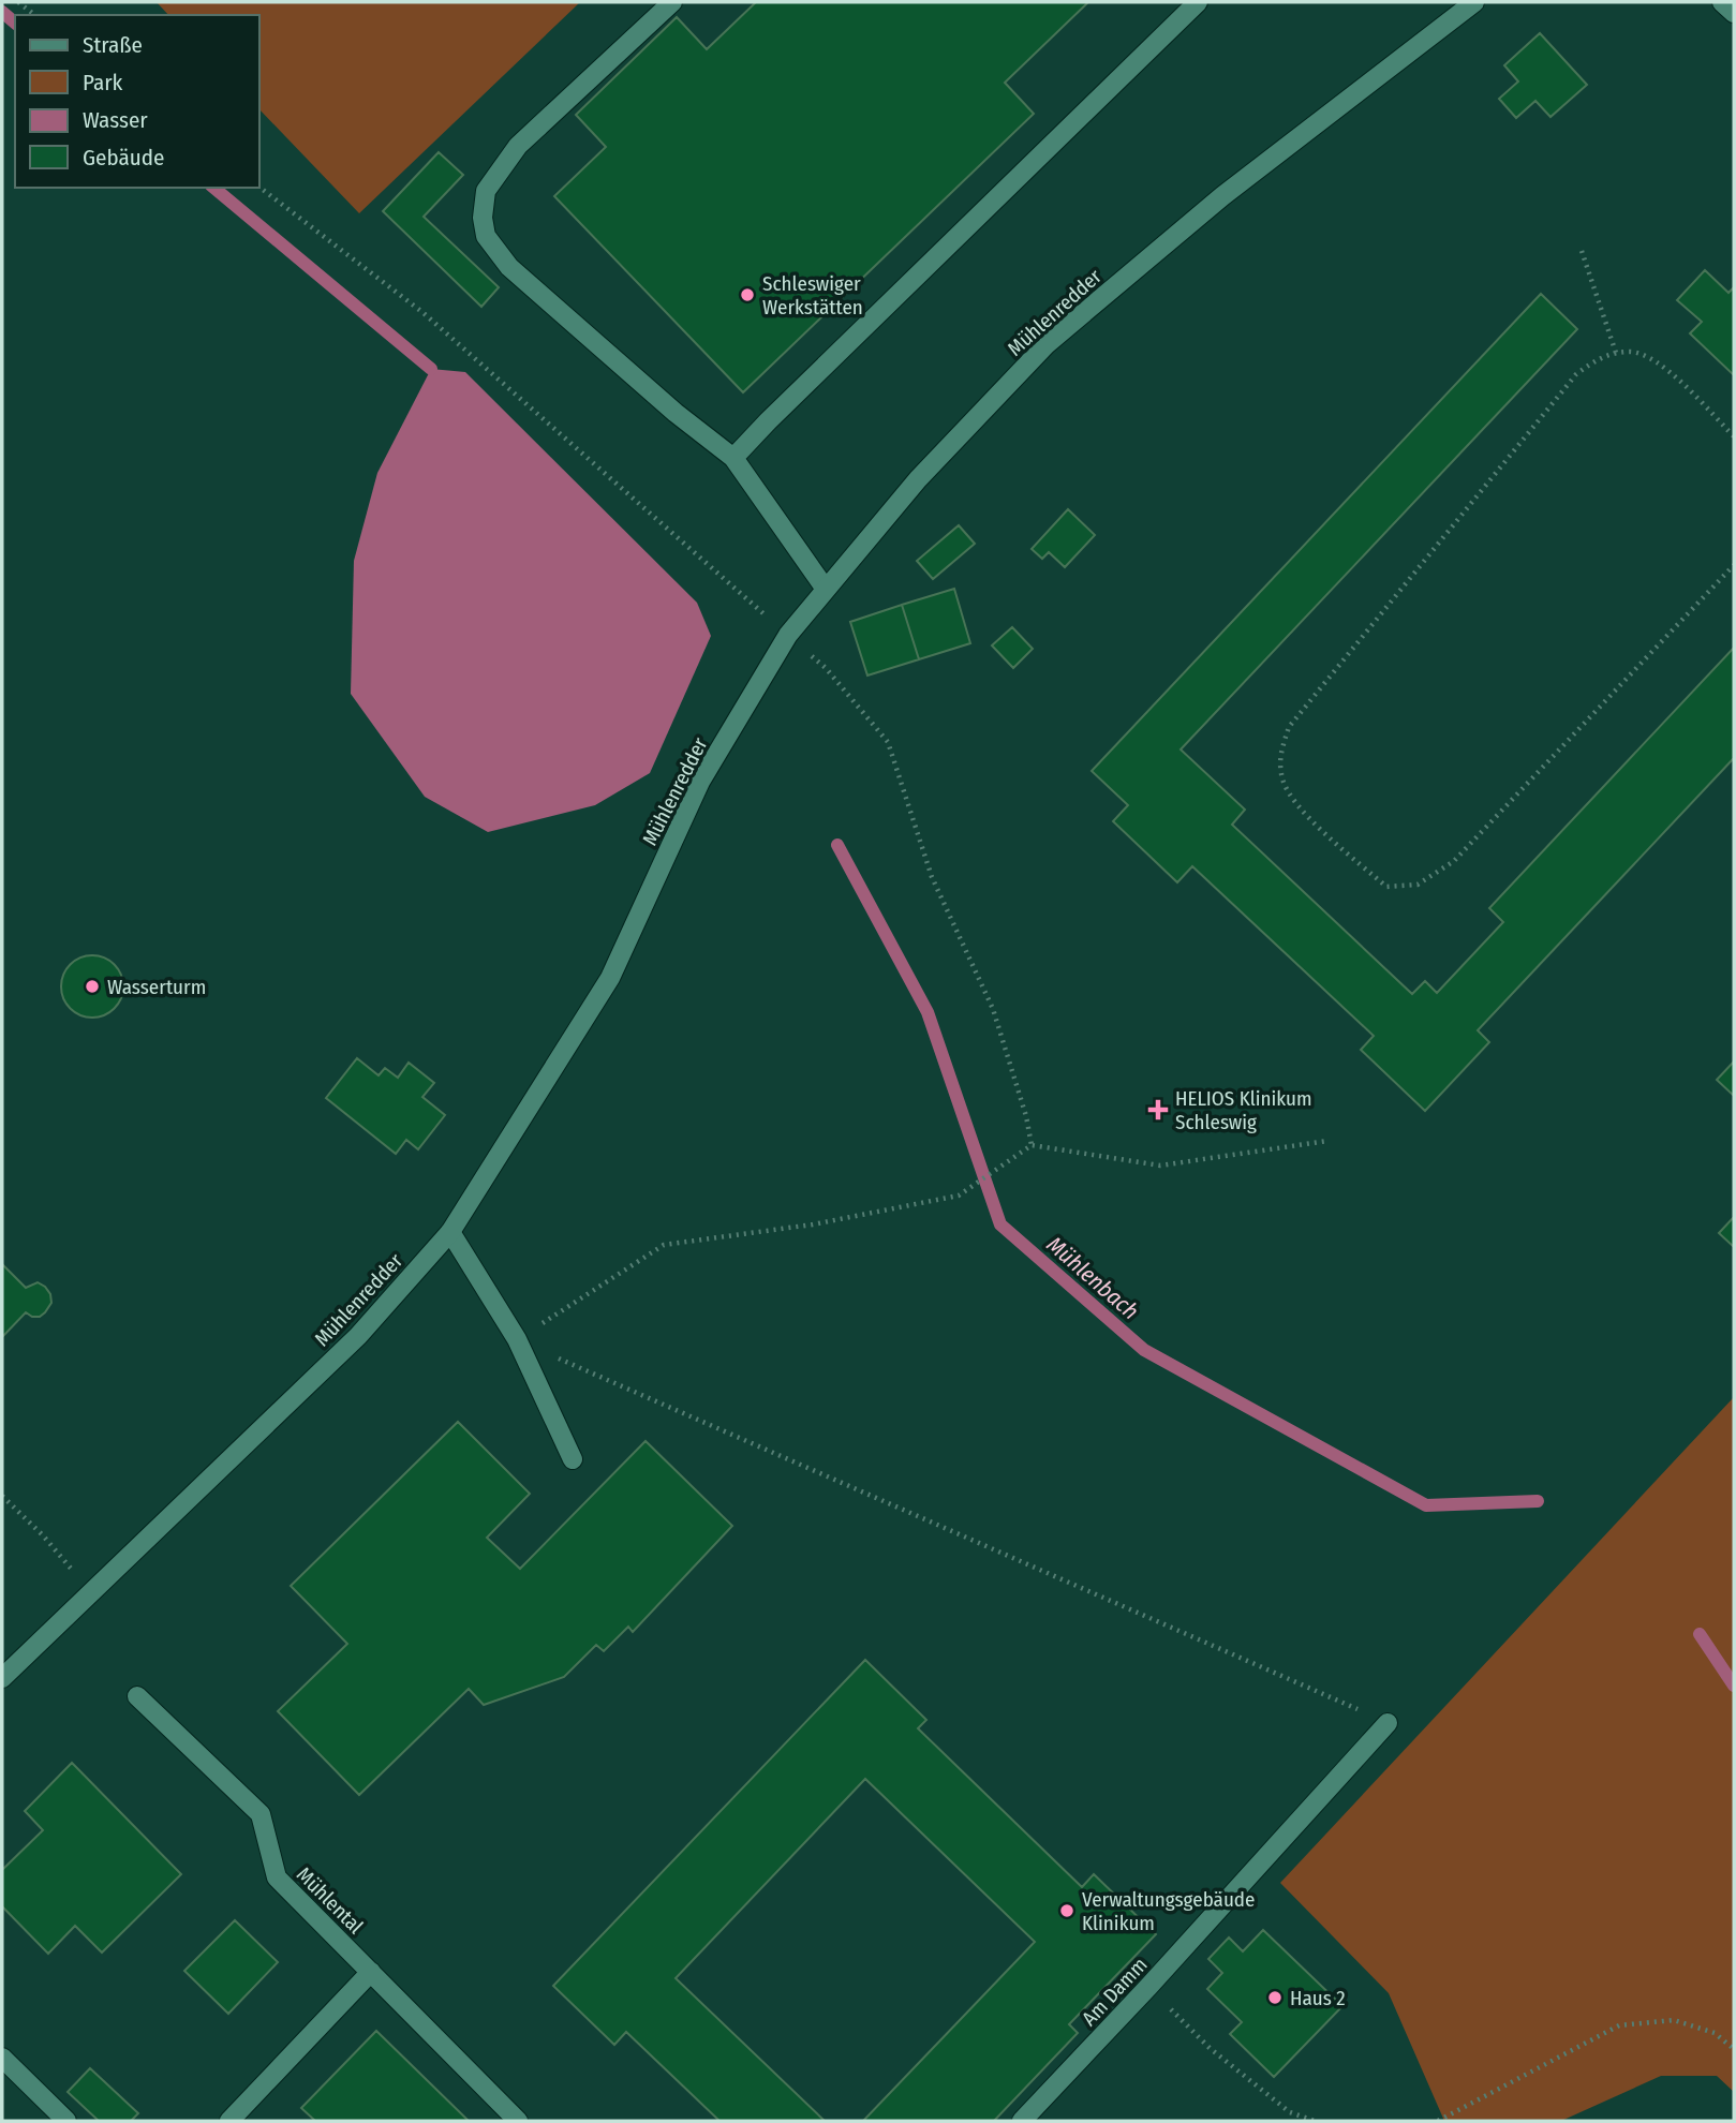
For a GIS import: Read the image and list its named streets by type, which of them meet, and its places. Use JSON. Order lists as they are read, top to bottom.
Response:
{
  "streets": {
    "street": ["Mühlenredder", "Mühlental", "Am Damm"]
  },
  "water": ["Mühlenbach"],
  "places": {
    "other": [
      "Schleswiger Werkstätten",
      "Wasserturm",
      "Verwaltungsgebäude Klinikum",
      "Haus 2"
    ],
    "health": ["HELIOS Klinikum Schleswig"]
  },
  "legend": [
    "Straße",
    "Park",
    "Wasser",
    "Gebäude"
  ]
}
